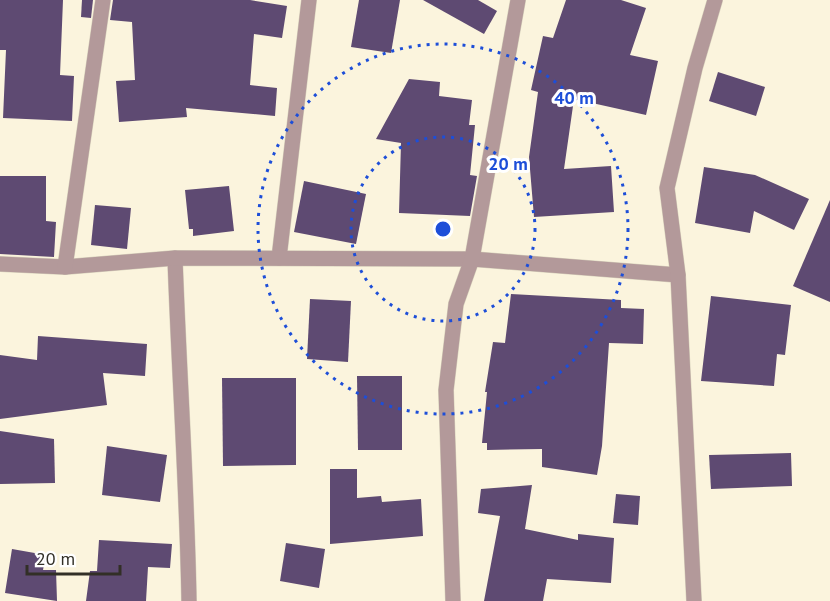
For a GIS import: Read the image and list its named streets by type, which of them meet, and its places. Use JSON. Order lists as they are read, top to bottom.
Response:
{
  "scale_bar": "20 m",
  "rings": ["40 m", "20 m"]
}
